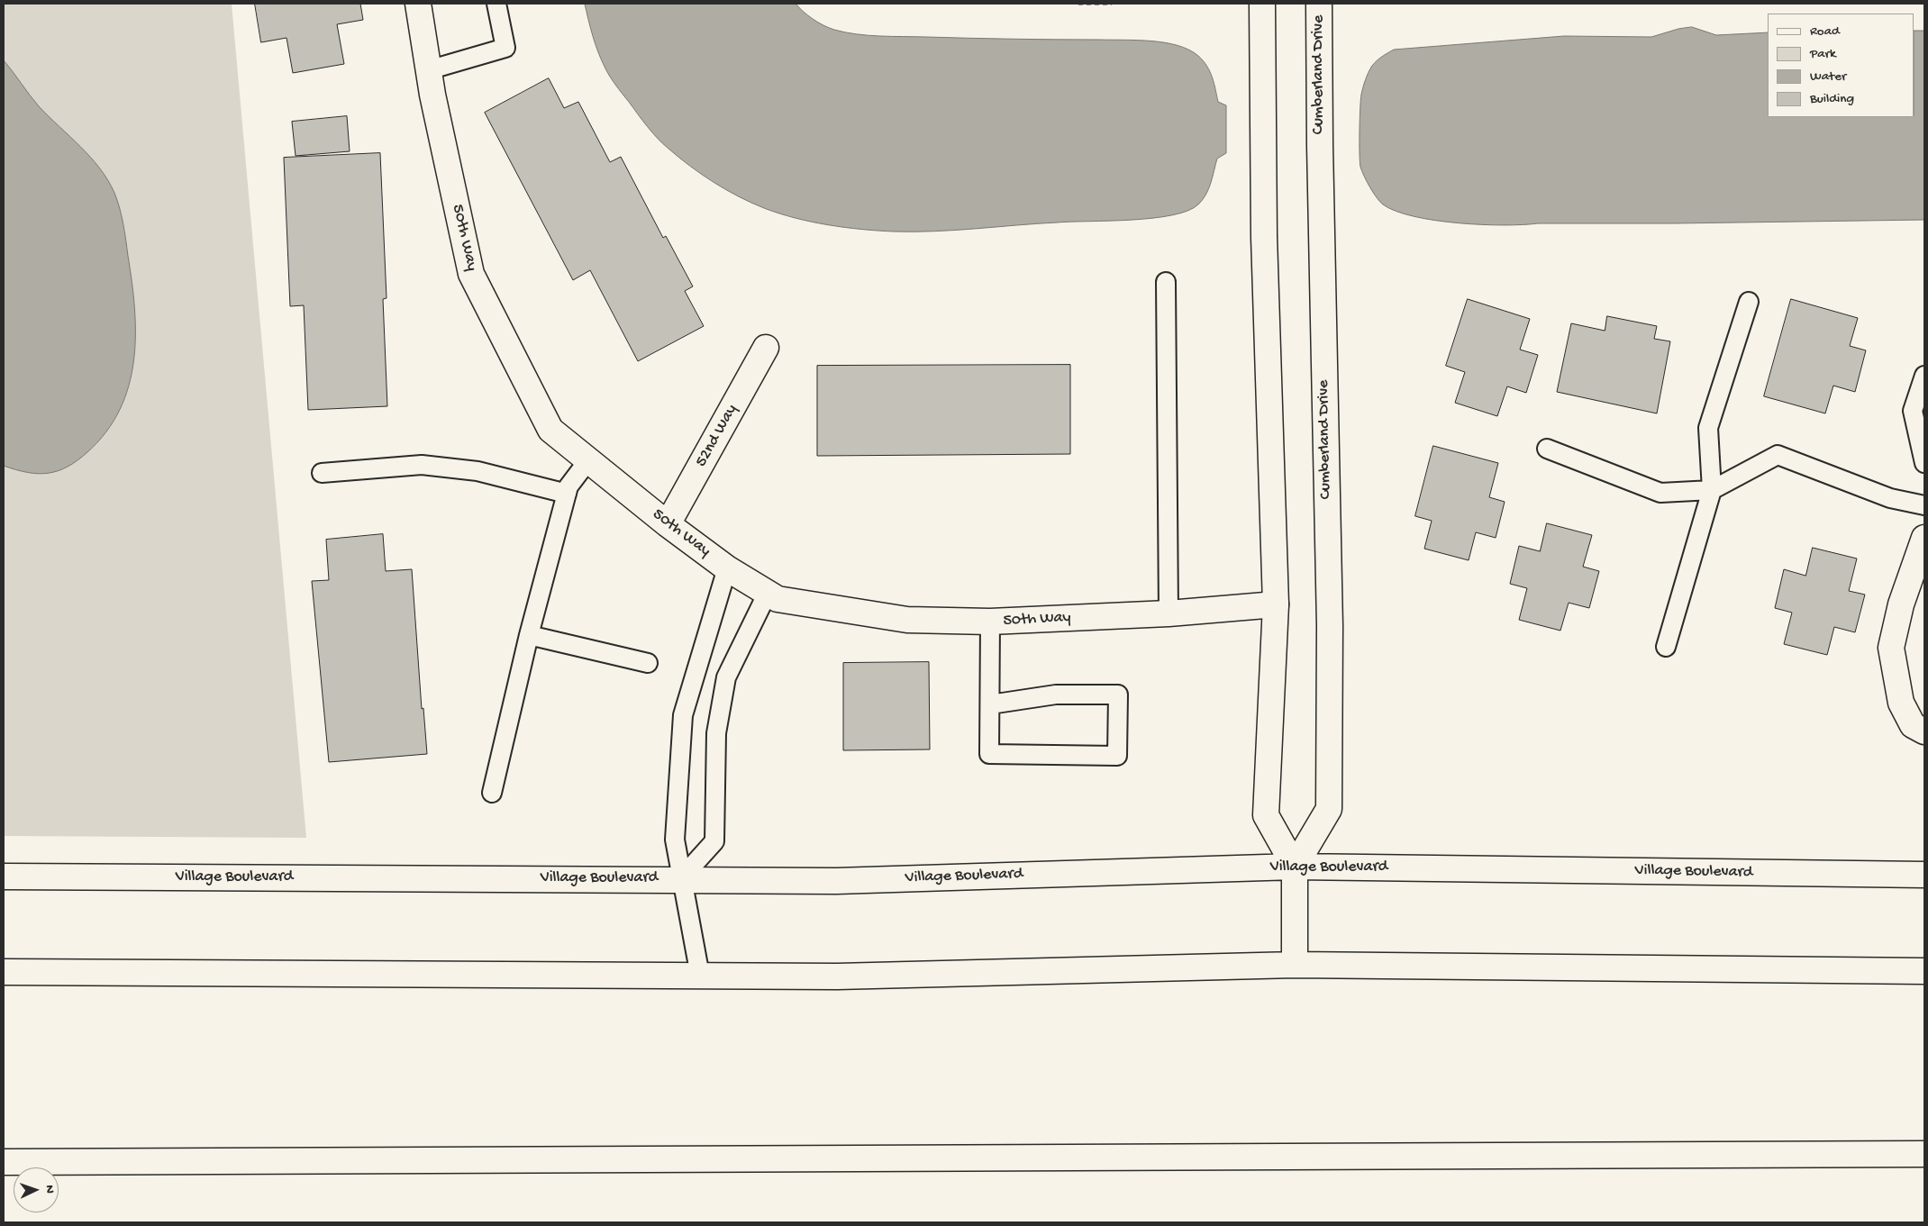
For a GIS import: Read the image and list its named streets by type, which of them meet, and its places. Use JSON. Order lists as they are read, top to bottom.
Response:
{
  "streets": {
    "main road": [
      "Cumberland Drive",
      "50th Way",
      "52nd Way",
      "Village Boulevard"
    ]
  },
  "crossings": [
    ["Cumberland Drive", "Village Boulevard"],
    ["50th Way", "52nd Way"]
  ],
  "legend": [
    "Road",
    "Park",
    "Water",
    "Building"
  ],
  "north": "right"
}
